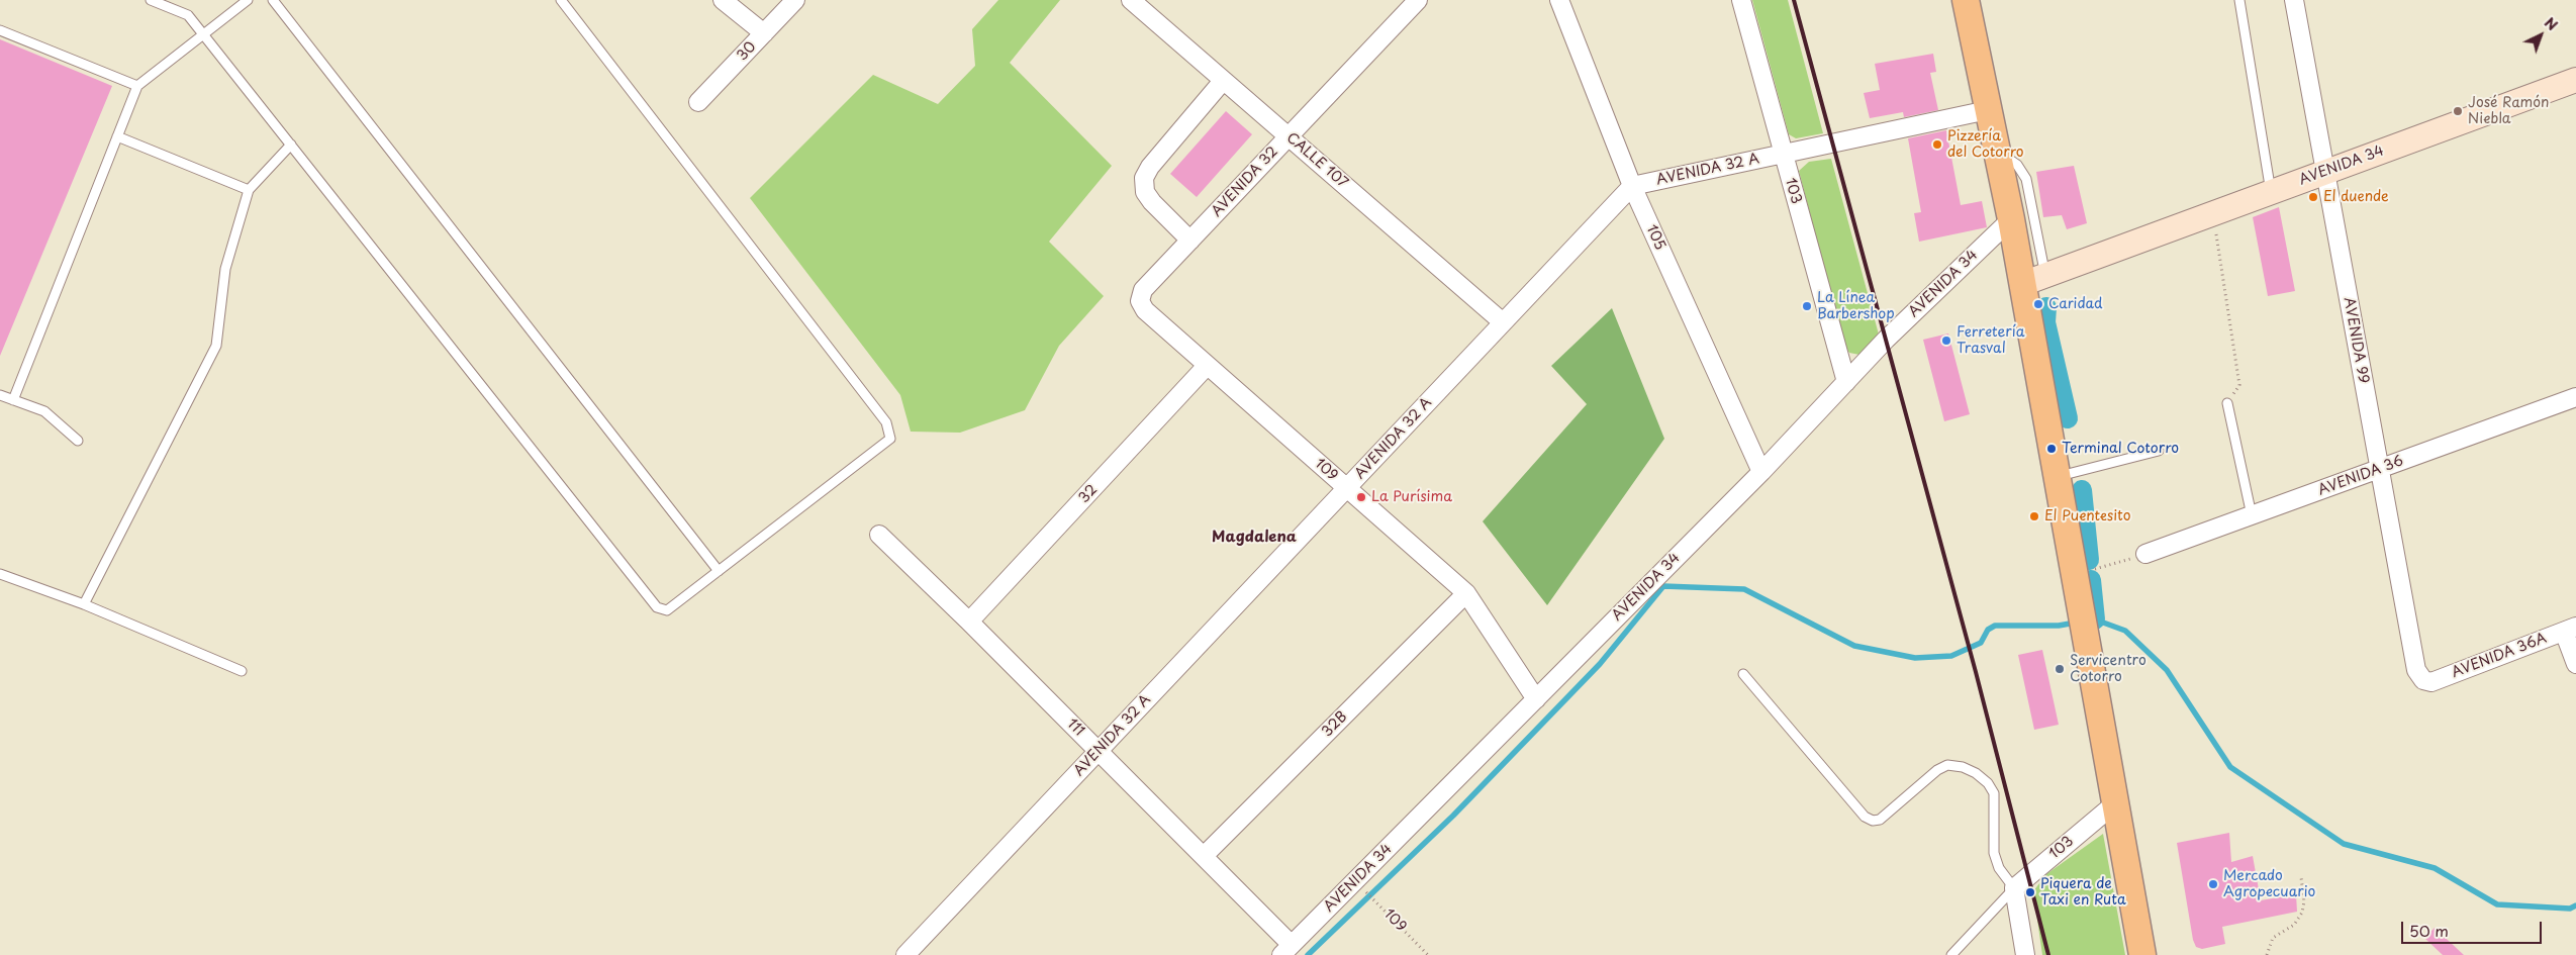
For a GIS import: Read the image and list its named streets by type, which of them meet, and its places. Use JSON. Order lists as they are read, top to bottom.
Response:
{
  "streets": {
    "street": [
      "30",
      "CALLE 107",
      "AVENIDA 34",
      "AVENIDA 32 A",
      "AVENIDA 32",
      "103",
      "105",
      "AVENIDA 99",
      "109",
      "AVENIDA 36",
      "32",
      "AVENIDA 36A",
      "32B",
      "111"
    ]
  },
  "crossings": [
    ["CALLE 107", "AVENIDA 32 A"],
    ["CALLE 107", "AVENIDA 32"],
    ["AVENIDA 34", "103"],
    ["AVENIDA 34", "105"],
    ["AVENIDA 34", "AVENIDA 99"],
    ["AVENIDA 34", "109"],
    ["AVENIDA 34", "111"],
    ["AVENIDA 32 A", "103"],
    ["AVENIDA 32 A", "105"],
    ["AVENIDA 32 A", "109"],
    ["AVENIDA 32 A", "111"],
    ["AVENIDA 32", "109"],
    ["AVENIDA 99", "AVENIDA 36"],
    ["AVENIDA 99", "AVENIDA 36A"],
    ["109", "32"],
    ["109", "32B"],
    ["32", "111"],
    ["32B", "111"]
  ],
  "districts": ["Magdalena"],
  "places": [
    "José Ramón Niebla",
    "Pizzería del Cotorro",
    "El duende",
    "Caridad",
    "La Línea Barbershop",
    "Ferretería Trasval",
    "Terminal Cotorro",
    "La Purísima",
    "El Puentesito",
    "Servicentro Cotorro",
    "Mercado Agropecuario",
    "Piquera de Taxi en Ruta"
  ],
  "scale_bar": "50 m",
  "north": "top right"
}
